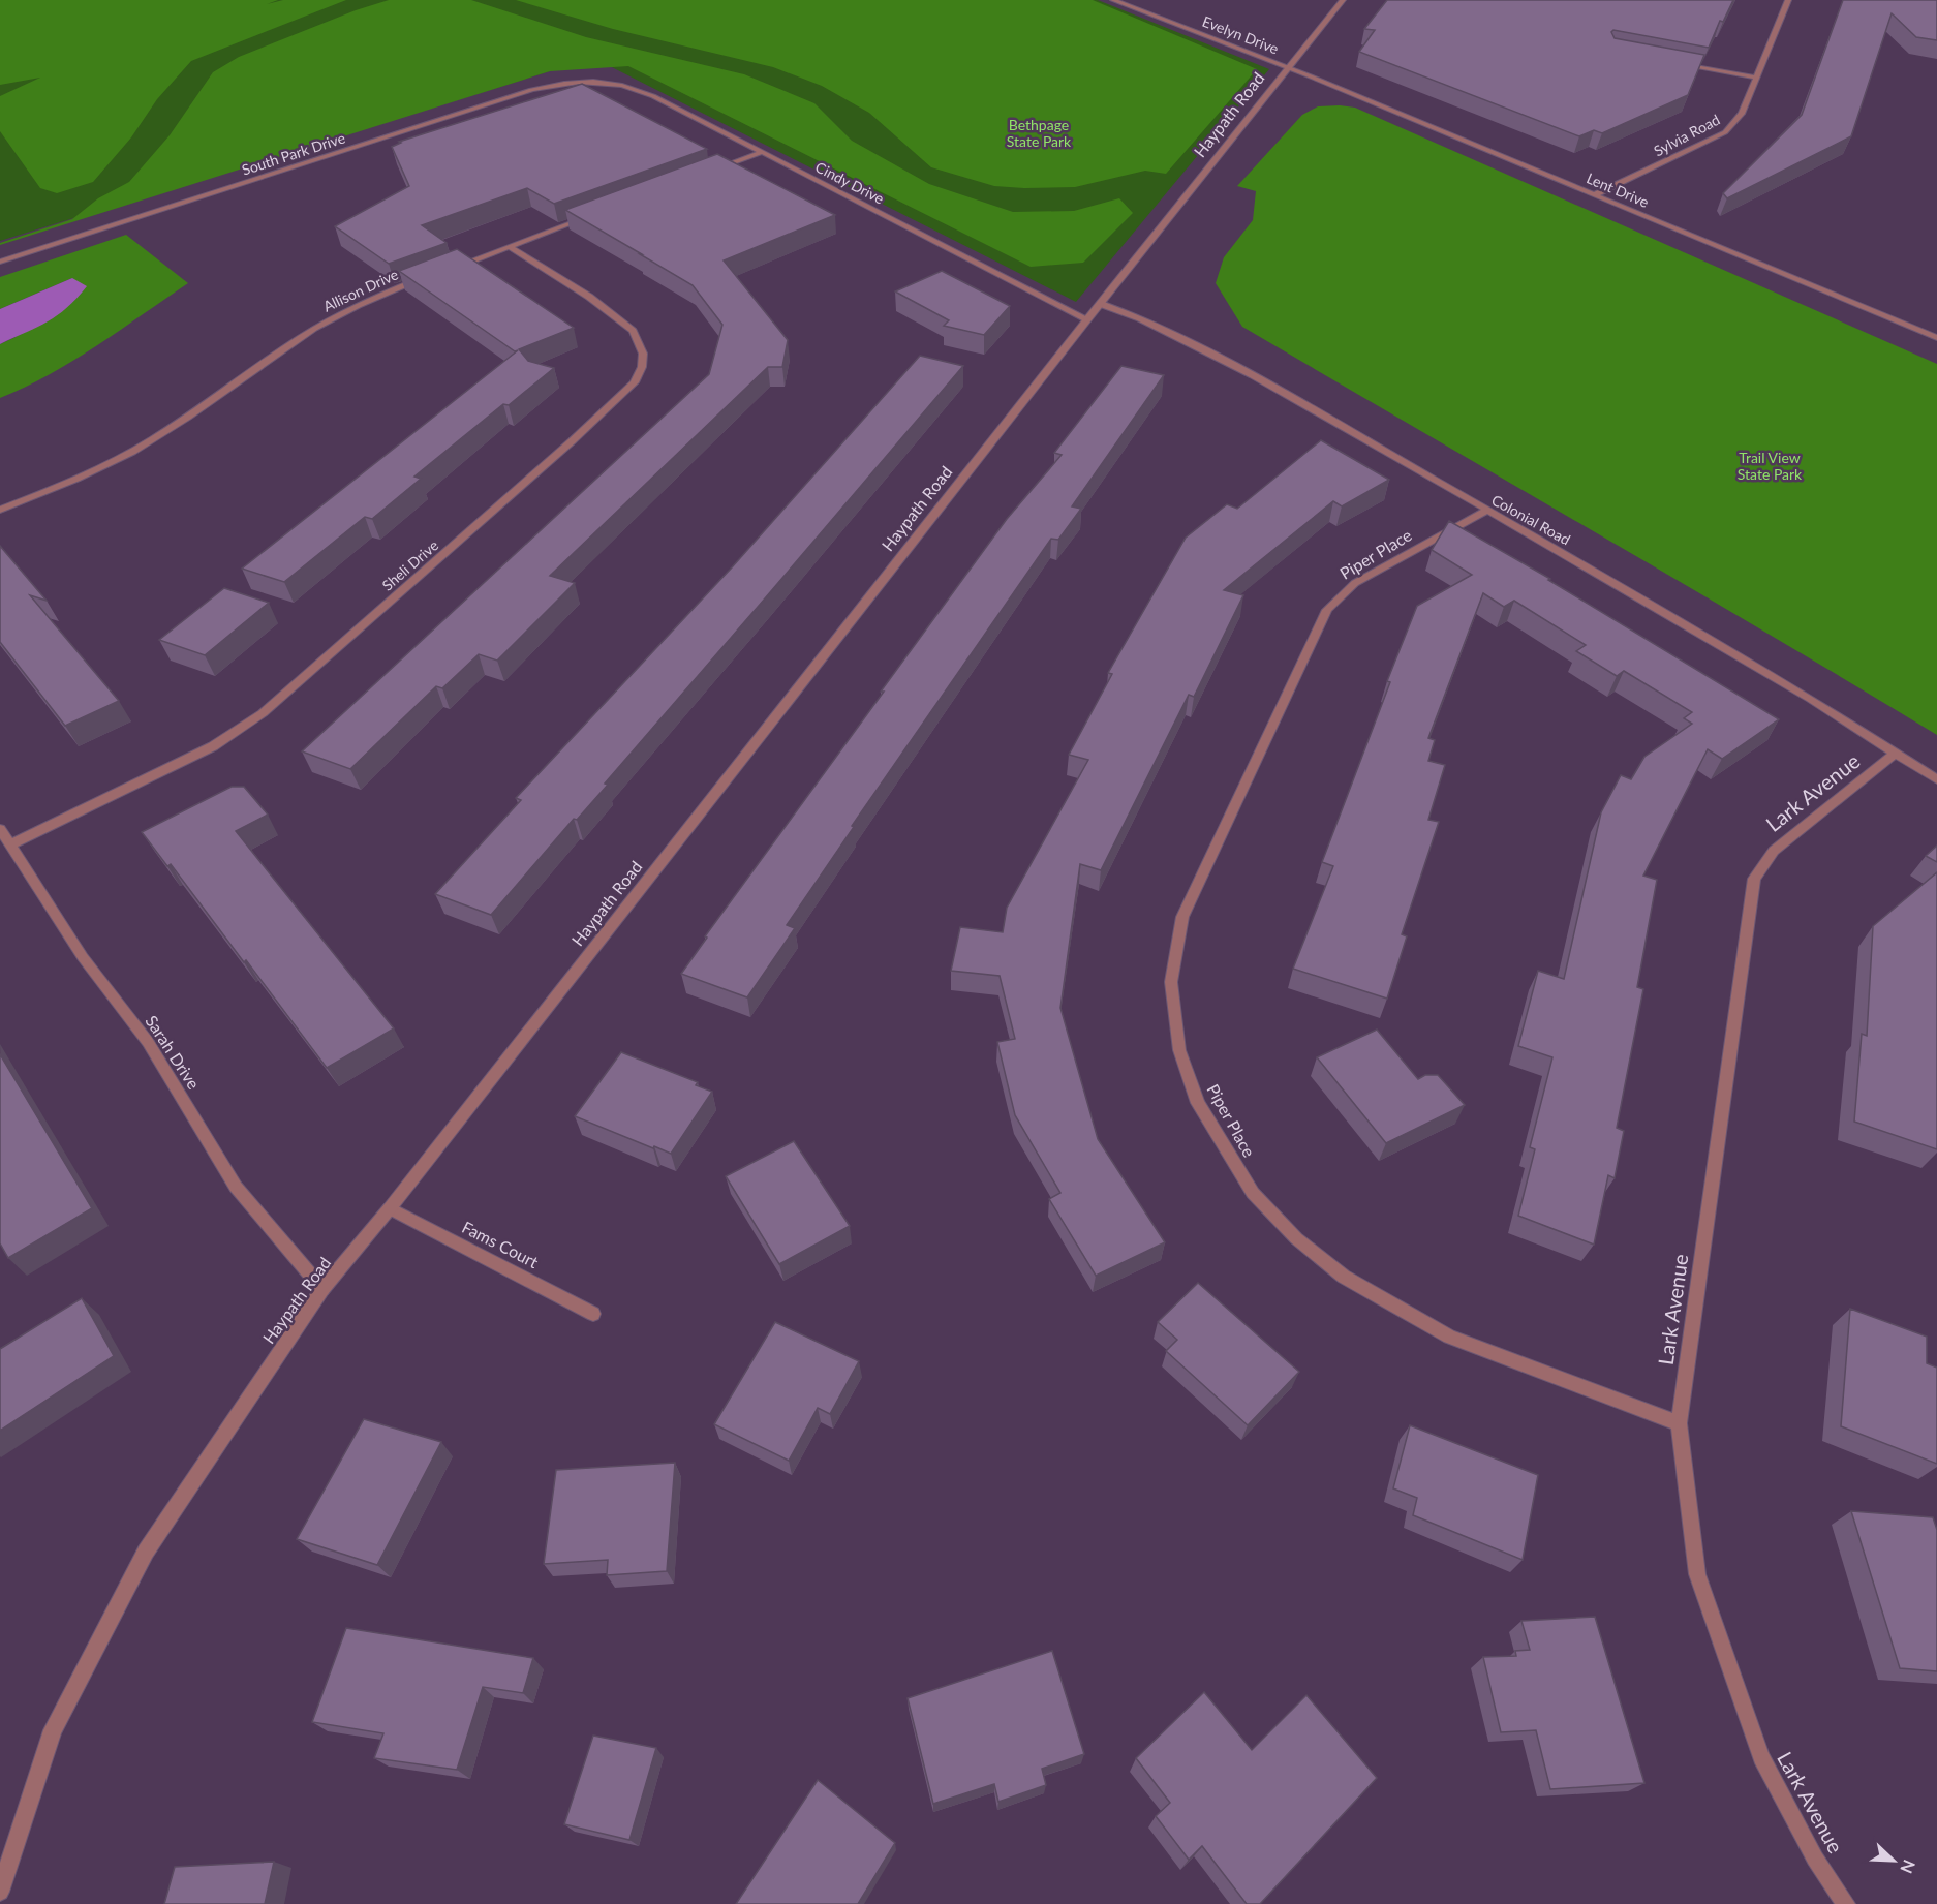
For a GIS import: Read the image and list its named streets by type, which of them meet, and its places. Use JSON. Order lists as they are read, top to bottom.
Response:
{
  "streets": {
    "street": [
      "Evelyn Drive",
      "Haypath Road",
      "Sylvia Road",
      "South Park Drive",
      "Cindy Drive",
      "Lent Drive",
      "Allison Drive",
      "Colonial Road",
      "Piper Place",
      "Sheli Drive",
      "Lark Avenue",
      "Sarah Drive",
      "Fams Court"
    ]
  },
  "crossings": [
    ["Evelyn Drive", "Haypath Road"],
    ["Evelyn Drive", "Lent Drive"],
    ["Haypath Road", "Cindy Drive"],
    ["Haypath Road", "Lent Drive"],
    ["Haypath Road", "Colonial Road"],
    ["Haypath Road", "Sarah Drive"],
    ["Haypath Road", "Fams Court"],
    ["Sylvia Road", "Lent Drive"],
    ["South Park Drive", "Cindy Drive"],
    ["Colonial Road", "Piper Place"],
    ["Colonial Road", "Lark Avenue"],
    ["Piper Place", "Lark Avenue"],
    ["Sheli Drive", "Sarah Drive"]
  ],
  "parks": ["Bethpage State Park", "Trail View State Park"],
  "north": "bottom right"
}
